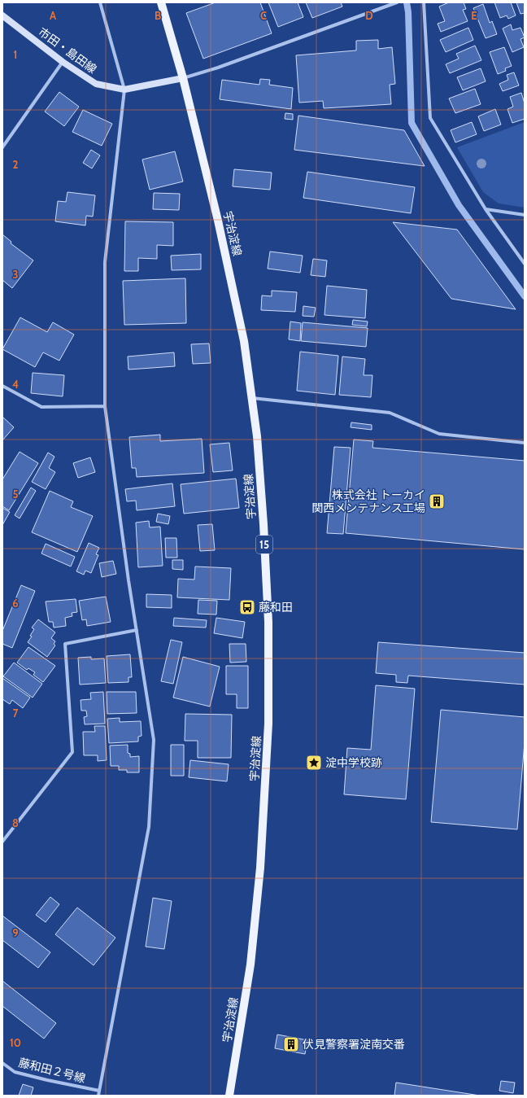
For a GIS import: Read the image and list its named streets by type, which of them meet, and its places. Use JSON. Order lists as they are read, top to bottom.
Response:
{
  "streets": {
    "main road": ["宇治淀線", "15"],
    "street": ["市田・島田線", "藤和田２号線"]
  },
  "crossings": [
    ["市田・島田線", "宇治淀線"]
  ],
  "places": {
    "building": ["株式会社 トーカイ 関西メンテナンス工場", "伏見警察署淀南交番"],
    "bus stop": ["藤和田"],
    "place": ["淀中学校跡"]
  },
  "grid": {
    "columns": [
      "A",
      "B",
      "C",
      "D",
      "E"
    ],
    "rows": [
      "1",
      "2",
      "3",
      "4",
      "5",
      "6",
      "7",
      "8",
      "9",
      "10"
    ]
  }
}
